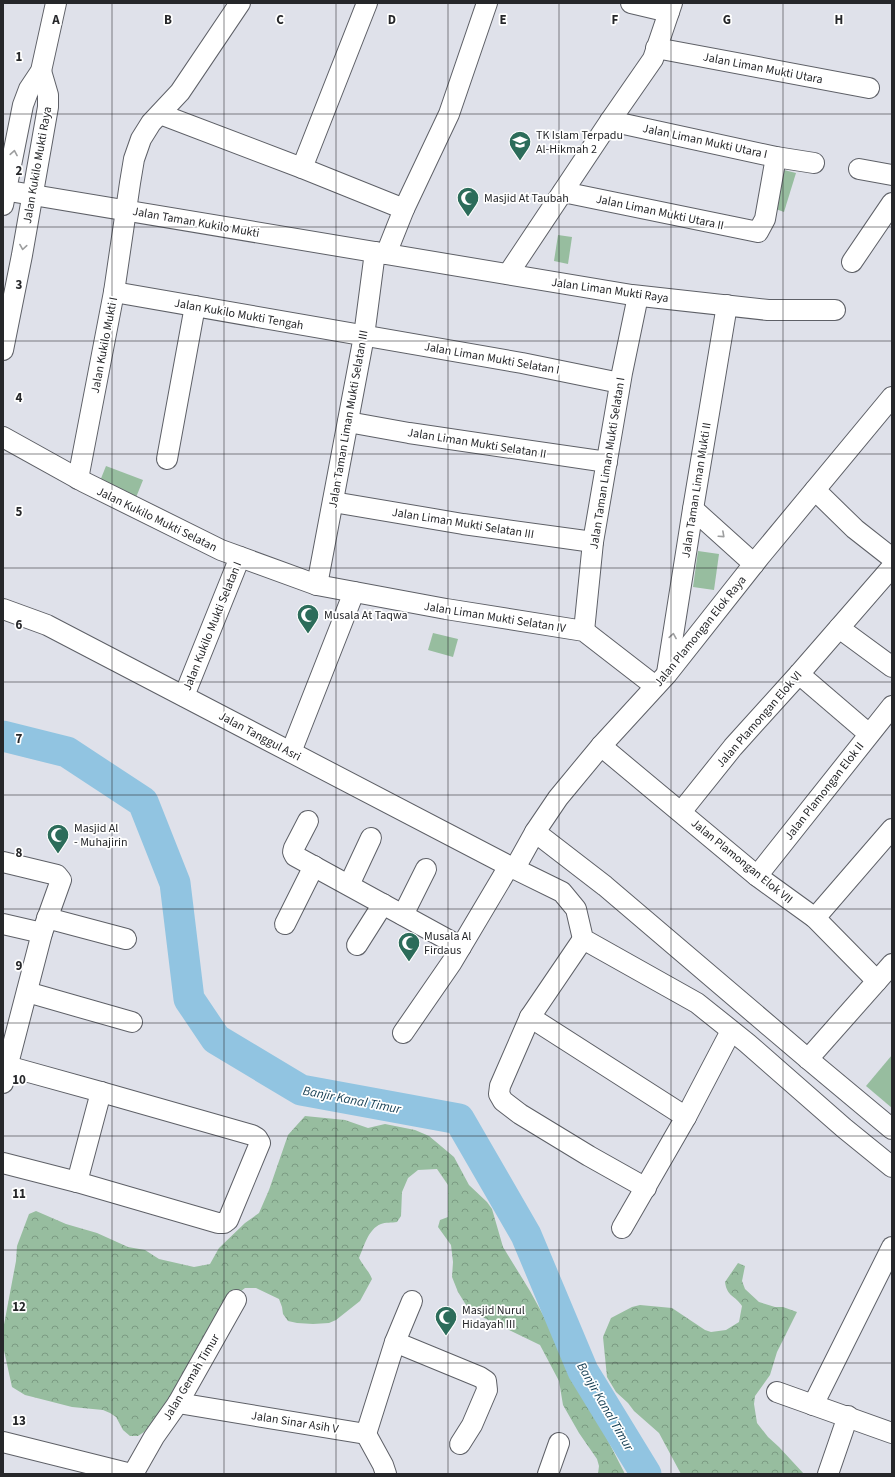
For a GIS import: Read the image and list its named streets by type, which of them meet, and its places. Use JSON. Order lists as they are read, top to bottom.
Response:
{
  "streets": {
    "street": [
      "Jalan Liman Mukti Utara",
      "Jalan Liman Mukti Utara I",
      "Jalan Kukilo Mukti Raya",
      "Jalan Liman Mukti Utara II",
      "Jalan Taman Kukilo Mukti",
      "Jalan Liman Mukti Raya",
      "Jalan Kukilo Mukti Tengah",
      "Jalan Kukilo Mukti I",
      "Jalan Liman Mukti Selatan I",
      "Jalan Taman Liman Mukti Selatan III",
      "Jalan Liman Mukti Selatan II",
      "Jalan Taman Liman Mukti Selatan I",
      "Jalan Taman Liman Mukti II",
      "Jalan Kukilo Mukti Selatan",
      "Jalan Liman Mukti Selatan III",
      "Jalan Liman Mukti Selatan IV",
      "Jalan Kukilo Mukti Selatan I",
      "Jalan Plamongan Elok Raya",
      "Jalan Plamongan Elok VI",
      "Jalan Tanggul Asri",
      "Jalan Plamongan Elok II",
      "Jalan Plamongan Elok VII",
      "Jalan Gemah Timur",
      "Jalan Sinar Asih V"
    ]
  },
  "crossings": [
    ["Jalan Liman Mukti Utara I", "Jalan Liman Mukti Utara II"],
    ["Jalan Kukilo Mukti Raya", "Jalan Taman Kukilo Mukti"],
    ["Jalan Taman Kukilo Mukti", "Jalan Liman Mukti Raya"],
    ["Jalan Taman Kukilo Mukti", "Jalan Kukilo Mukti I"],
    ["Jalan Taman Kukilo Mukti", "Jalan Taman Liman Mukti Selatan III"],
    ["Jalan Liman Mukti Raya", "Jalan Taman Liman Mukti Selatan III"],
    ["Jalan Liman Mukti Raya", "Jalan Taman Liman Mukti Selatan I"],
    ["Jalan Liman Mukti Raya", "Jalan Taman Liman Mukti II"],
    ["Jalan Kukilo Mukti Tengah", "Jalan Kukilo Mukti I"],
    ["Jalan Kukilo Mukti Tengah", "Jalan Liman Mukti Selatan I"],
    ["Jalan Kukilo Mukti Tengah", "Jalan Taman Liman Mukti Selatan III"],
    ["Jalan Kukilo Mukti I", "Jalan Kukilo Mukti Selatan"],
    ["Jalan Liman Mukti Selatan I", "Jalan Taman Liman Mukti Selatan III"],
    ["Jalan Liman Mukti Selatan I", "Jalan Taman Liman Mukti Selatan I"],
    ["Jalan Taman Liman Mukti Selatan III", "Jalan Liman Mukti Selatan II"],
    ["Jalan Taman Liman Mukti Selatan III", "Jalan Kukilo Mukti Selatan"],
    ["Jalan Taman Liman Mukti Selatan III", "Jalan Liman Mukti Selatan III"],
    ["Jalan Taman Liman Mukti Selatan III", "Jalan Liman Mukti Selatan IV"],
    ["Jalan Liman Mukti Selatan II", "Jalan Taman Liman Mukti Selatan I"],
    ["Jalan Taman Liman Mukti Selatan I", "Jalan Liman Mukti Selatan III"],
    ["Jalan Taman Liman Mukti Selatan I", "Jalan Liman Mukti Selatan IV"],
    ["Jalan Taman Liman Mukti II", "Jalan Liman Mukti Selatan IV"],
    ["Jalan Taman Liman Mukti II", "Jalan Plamongan Elok Raya"],
    ["Jalan Kukilo Mukti Selatan", "Jalan Liman Mukti Selatan IV"],
    ["Jalan Kukilo Mukti Selatan", "Jalan Kukilo Mukti Selatan I"],
    ["Jalan Liman Mukti Selatan IV", "Jalan Plamongan Elok Raya"],
    ["Jalan Kukilo Mukti Selatan I", "Jalan Tanggul Asri"],
    ["Jalan Plamongan Elok Raya", "Jalan Tanggul Asri"],
    ["Jalan Plamongan Elok Raya", "Jalan Plamongan Elok VII"],
    ["Jalan Plamongan Elok VI", "Jalan Plamongan Elok VII"],
    ["Jalan Plamongan Elok II", "Jalan Plamongan Elok VII"],
    ["Jalan Gemah Timur", "Jalan Sinar Asih V"]
  ],
  "one_way": ["Jalan Taman Liman Mukti II"],
  "water": ["Banjir Kanal Timur"],
  "places": {
    "school or university": ["TK Islam Terpadu Al-Hikmah 2"],
    "mosque": [
      "Masjid At Taubah",
      "Musala At Taqwa",
      "Masjid Al - Muhajirin",
      "Musala Al Firdaus",
      "Masjid Nurul Hidayah III"
    ]
  },
  "grid": {
    "columns": [
      "A",
      "B",
      "C",
      "D",
      "E",
      "F",
      "G",
      "H"
    ],
    "rows": [
      "1",
      "2",
      "3",
      "4",
      "5",
      "6",
      "7",
      "8",
      "9",
      "10",
      "11",
      "12",
      "13"
    ]
  }
}
